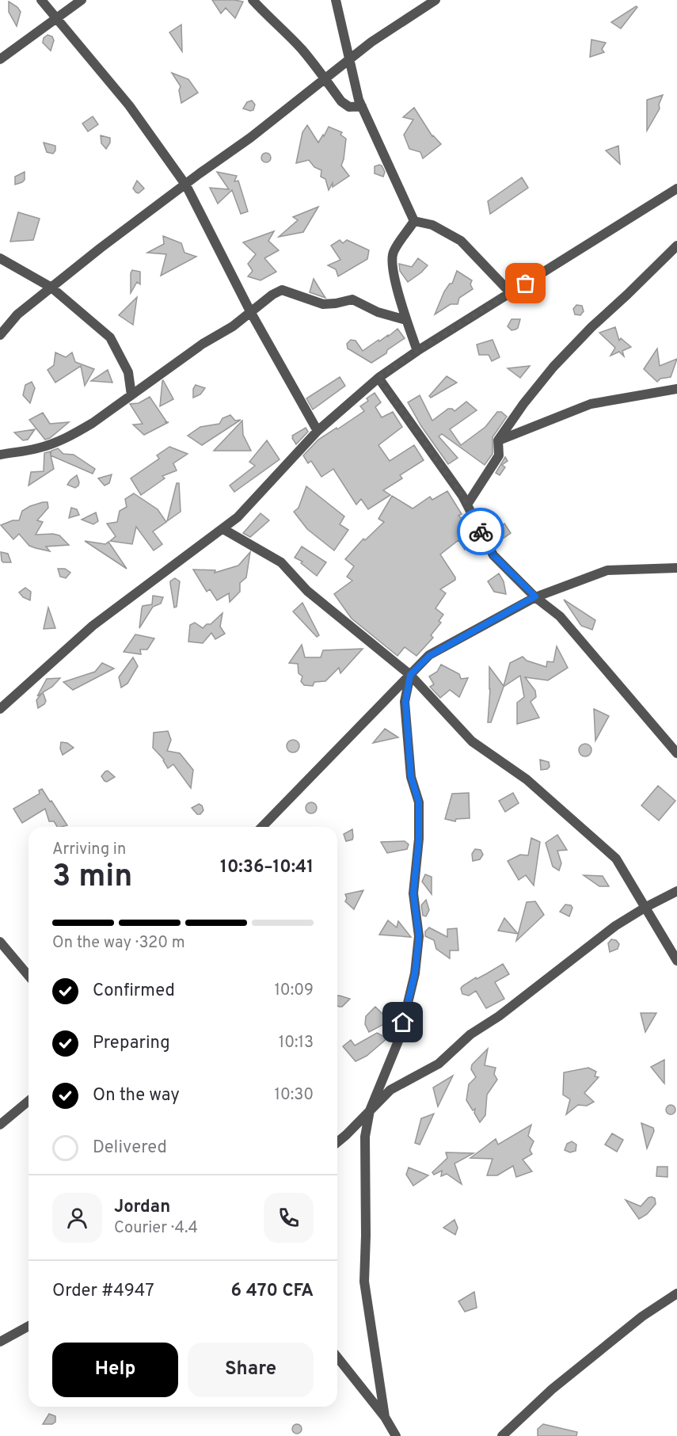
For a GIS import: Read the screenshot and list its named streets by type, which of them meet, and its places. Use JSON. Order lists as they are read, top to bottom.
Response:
{
  "page": {
    "heading": ["3 min", "Arriving in", "10:36–10:41"],
    "panel": [
      "Jordan",
      "Courier · 4.4",
      "Order #4947",
      "6 470 CFA"
    ],
    "bar": "On the way · 320 m",
    "list": [
      ["Confirmed", "10:09"],
      ["Preparing", "10:13"],
      ["On the way", "10:30"],
      "Delivered"
    ],
    "buttons": ["Help", "Share"]
  }
}
